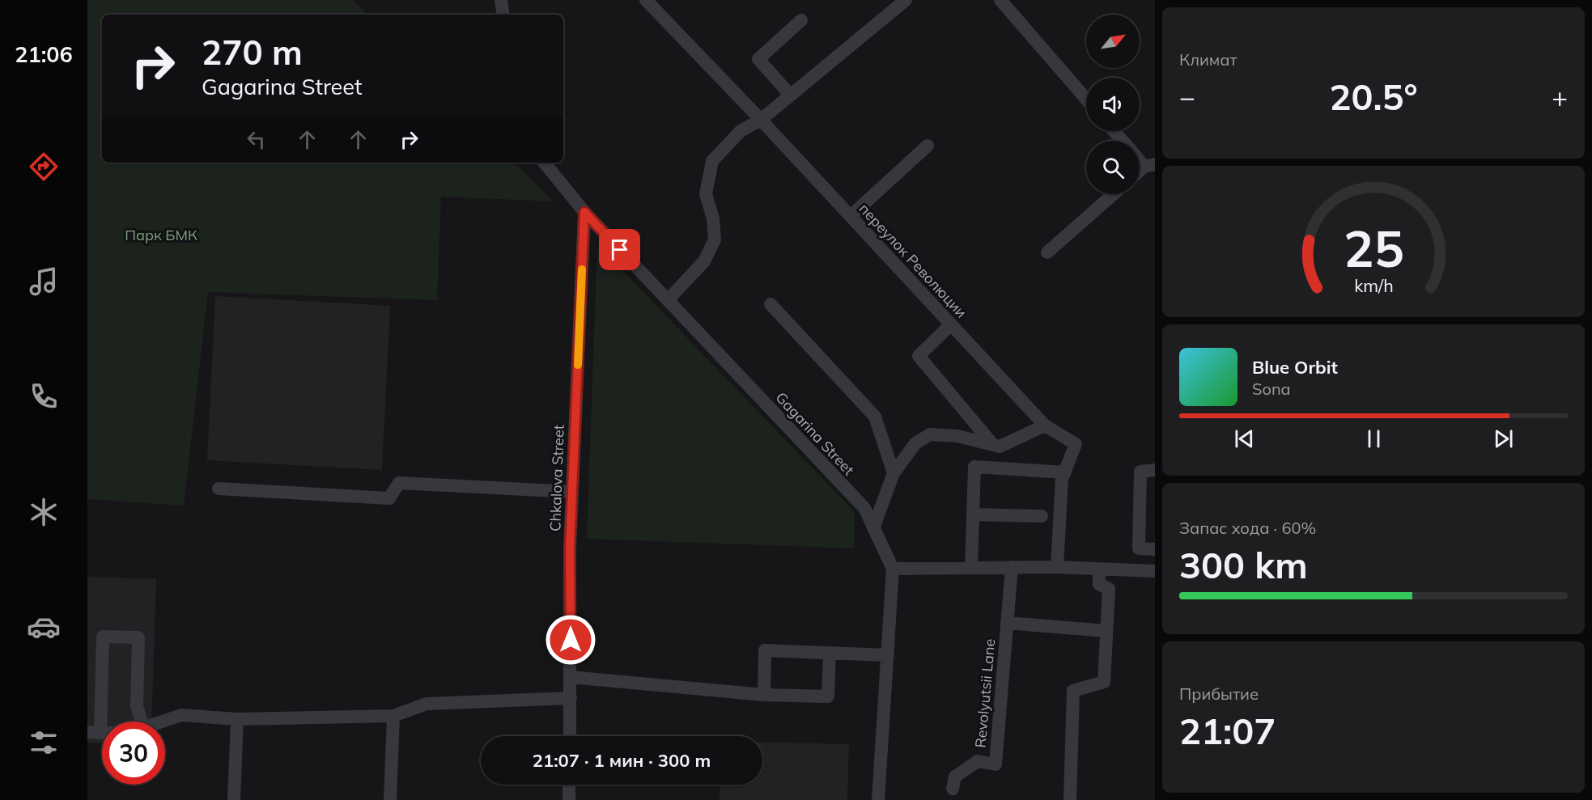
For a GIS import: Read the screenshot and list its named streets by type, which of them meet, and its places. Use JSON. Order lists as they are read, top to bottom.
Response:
{
  "streets": {
    "street": [
      "переулок Революции",
      "Gagarina Street",
      "Chkalova Street",
      "Revolyutsii Lane"
    ]
  },
  "crossings": [
    ["Gagarina Street", "Chkalova Street"]
  ],
  "parks": ["Парк БМК"],
  "north": "top right",
  "page": {
    "tabs": "21:06",
    "tile": [
      "Климат",
      ["Запас хода · 60%", "300 km"],
      ["Прибытие", "21:07"]
    ],
    "turn": ["270 m", "Gagarina Street"],
    "heat": ["−", "20.5°", "+"],
    "song": ["Blue Orbit", "Sona"],
    "limit": "30",
    "trip": "21:07 · 1 мин · 300 m",
    "gauge": ["25", "km/h"]
  }
}
